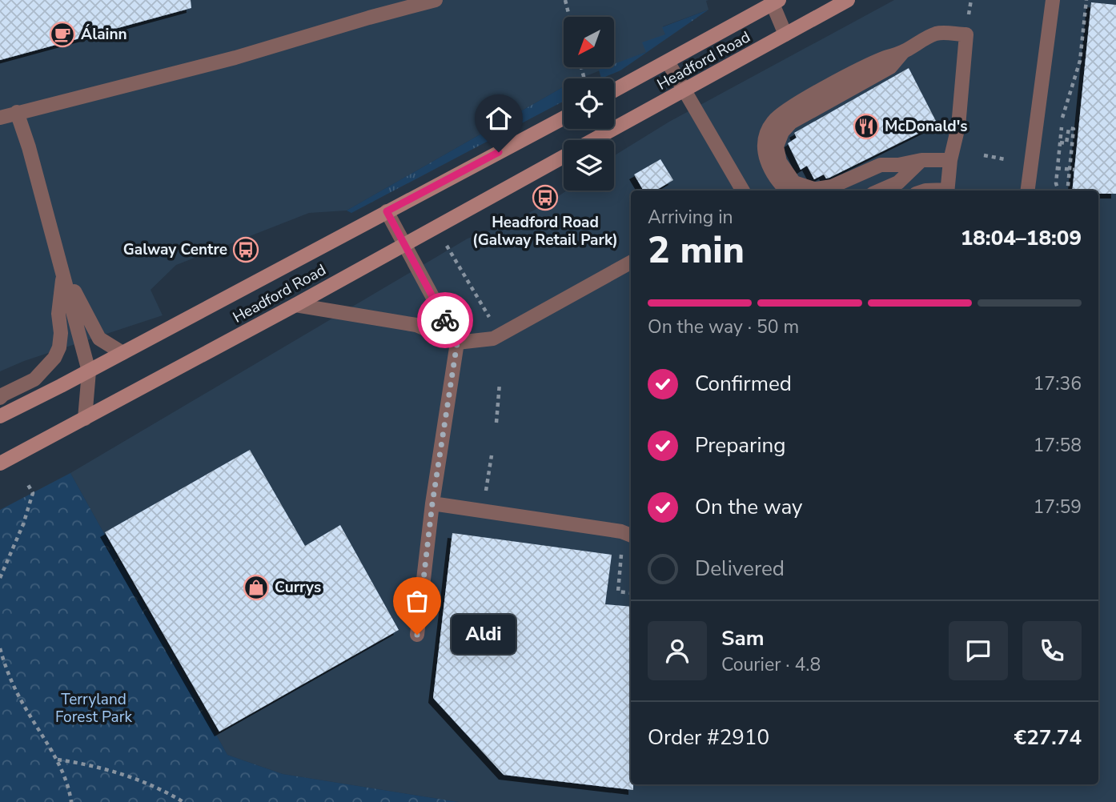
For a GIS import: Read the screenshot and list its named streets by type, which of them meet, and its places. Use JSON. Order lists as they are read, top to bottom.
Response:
{
  "streets": {
    "main road": ["Headford Road"]
  },
  "parks": ["Terryland Forest Park"],
  "places": {
    "cafe": ["Álainn"],
    "restaurant": ["McDonald's"],
    "bus stop": ["Headford Road (Galway Retail Park)", "Galway Centre"],
    "shop": ["Currys"],
    "other": ["Aldi"]
  },
  "north": "bottom left",
  "page": {
    "heading": ["2 min", "Arriving in", "18:04–18:09"],
    "panel": [
      "Sam",
      "Courier · 4.8",
      "Order #2910",
      "€27.74"
    ],
    "bar": "On the way · 50 m",
    "list": [
      ["Confirmed", "17:36"],
      ["Preparing", "17:58"],
      ["On the way", "17:59"],
      "Delivered"
    ],
    "bubble": "Aldi"
  }
}
